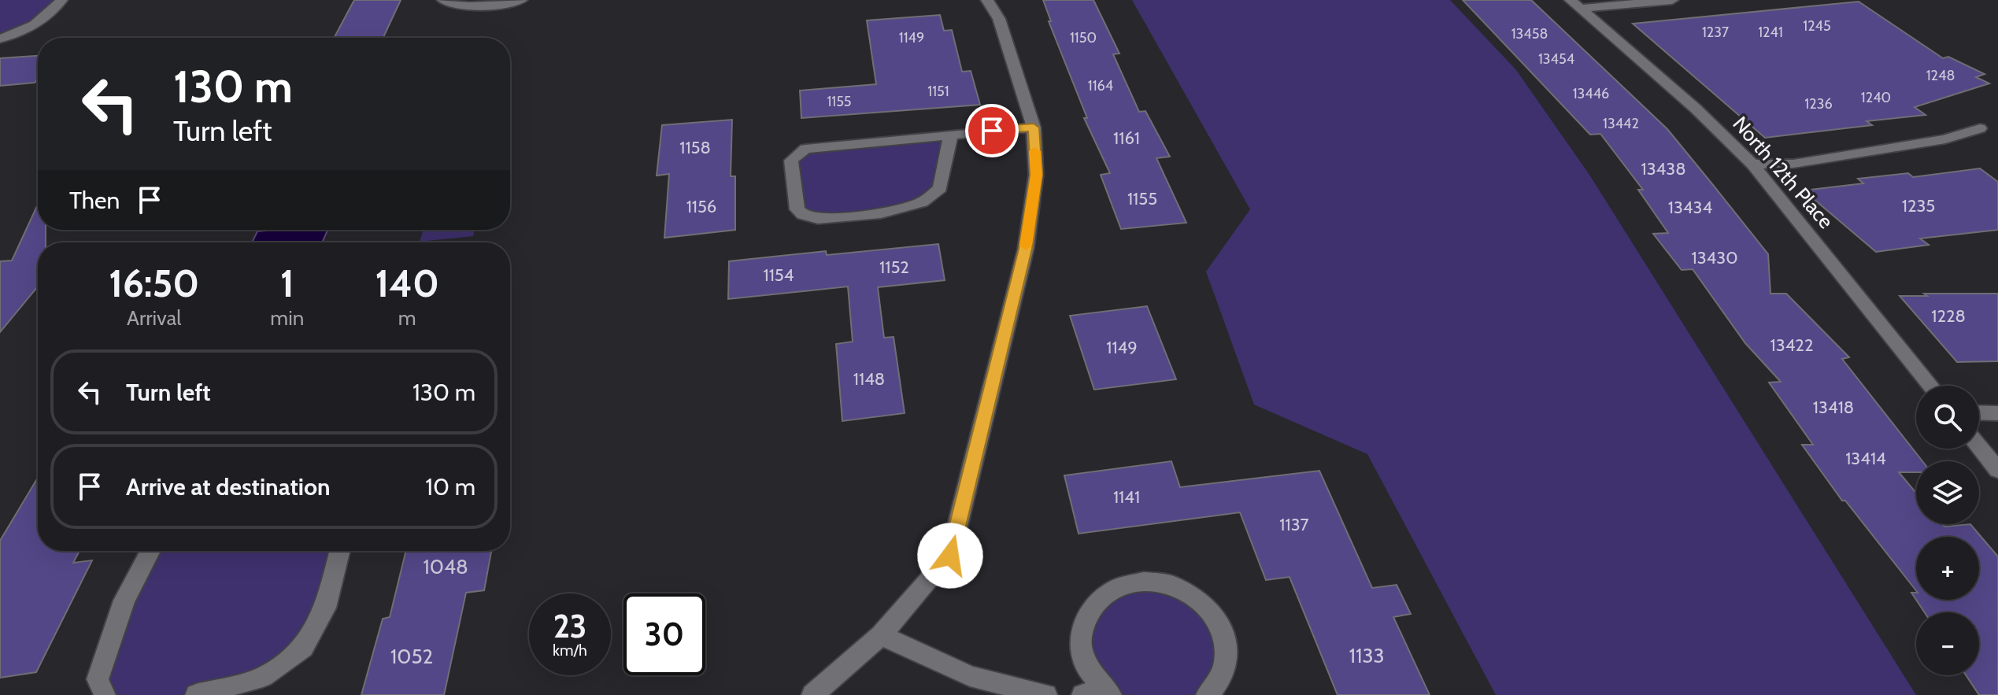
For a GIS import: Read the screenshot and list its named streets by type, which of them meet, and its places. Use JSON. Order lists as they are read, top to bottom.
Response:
{
  "streets": {
    "street": ["North 12th Place"]
  },
  "house_numbers": [
    "1245",
    "1237",
    "1241",
    "13458",
    "1149",
    "1150",
    "13454",
    "1248",
    "1164",
    "1151",
    "13446",
    "1240",
    "1155",
    "1236",
    "13442",
    "1161",
    "1158",
    "13438",
    "1155",
    "1235",
    "1156",
    "13434",
    "13430",
    "1152",
    "1154",
    "1228",
    "13422",
    "1149",
    "1148",
    "13418",
    "13414",
    "1141",
    "1137",
    "1048",
    "1133",
    "1052"
  ],
  "page": {
    "turn": ["130 m", "Turn left"],
    "then": "Then",
    "eta": [
      "16:50",
      "Arrival",
      "1",
      "min",
      "140",
      "m"
    ],
    "list": [
      {
        "name": "Turn left",
        "value": "130 m"
      },
      {
        "name": "Arrive at destination",
        "value": "10 m"
      }
    ],
    "map_buttons": ["+", "−"],
    "speed": "23 km/h",
    "limit": "30"
  }
}
